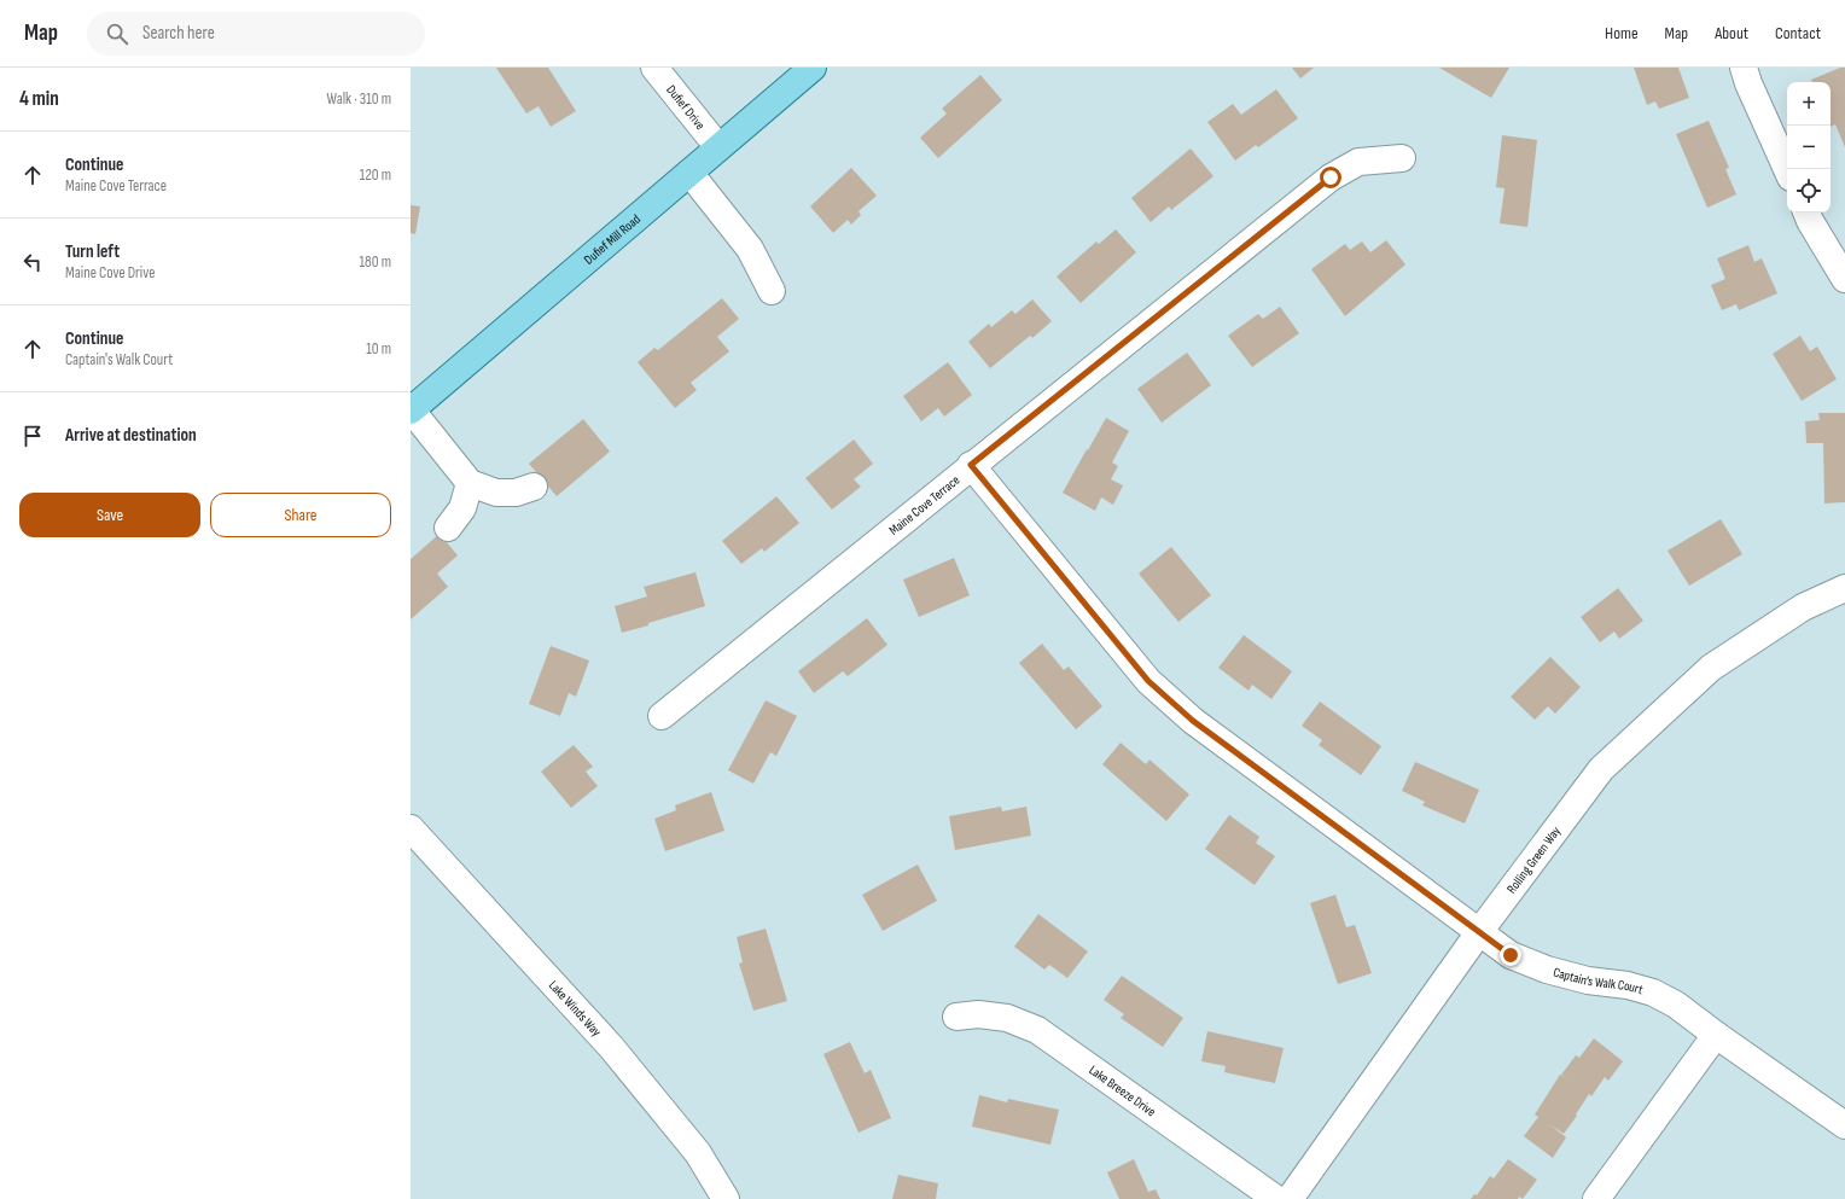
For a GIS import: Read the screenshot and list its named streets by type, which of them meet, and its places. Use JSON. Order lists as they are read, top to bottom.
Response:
{
  "streets": {
    "main road": ["Dufief Mill Road"],
    "street": [
      "Dufief Drive",
      "Maine Cove Terrace",
      "Rolling Green Way",
      "Captain's Walk Court",
      "Lake Winds Way",
      "Lake Breeze Drive"
    ]
  },
  "crossings": [
    ["Dufief Drive", "Dufief Mill Road"],
    ["Maine Cove Terrace", "Captain's Walk Court"],
    ["Rolling Green Way", "Captain's Walk Court"]
  ],
  "page": {
    "header": "Map",
    "search": "Search here",
    "nav": [
      "Home",
      "Map",
      "About",
      "Contact"
    ],
    "heading": ["4 min", "Walk · 310 m"],
    "map_buttons": ["+", "−"],
    "list": [
      ["Continue", "Maine Cove Terrace", "120 m"],
      ["Turn left", "Maine Cove Drive", "180 m"],
      ["Continue", "Captain's Walk Court", "10 m"],
      "Arrive at destination"
    ],
    "buttons": ["Save", "Share"]
  }
}
